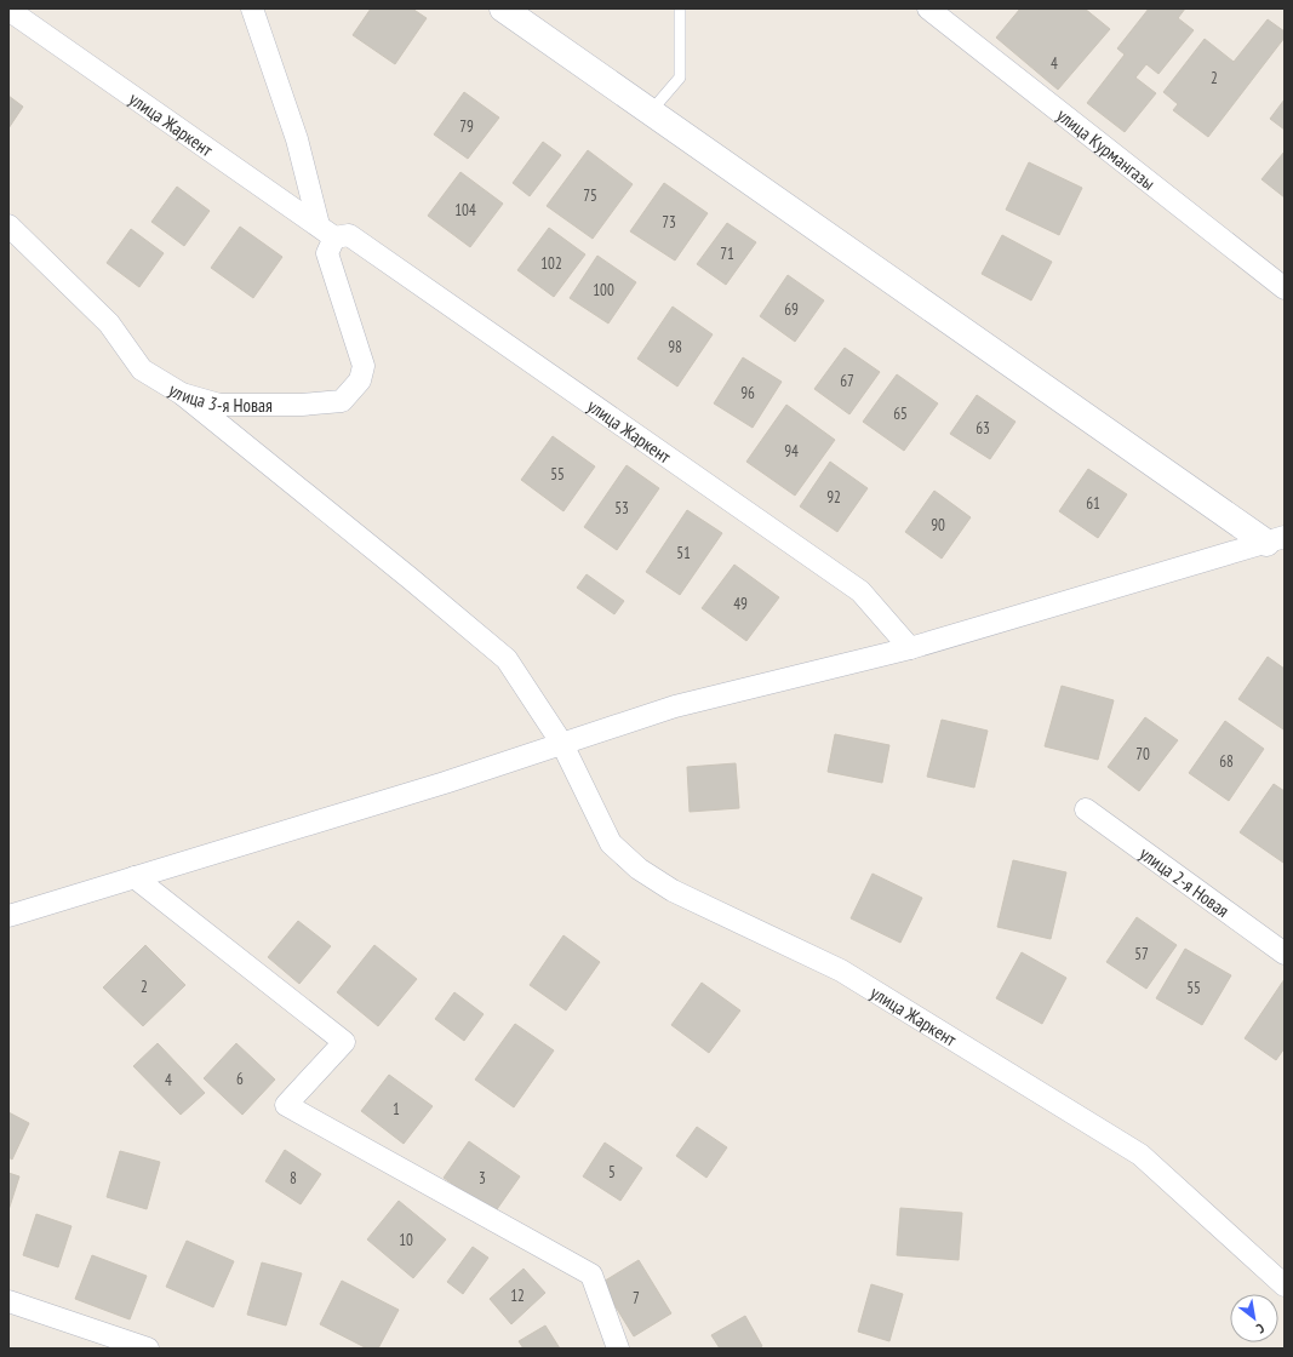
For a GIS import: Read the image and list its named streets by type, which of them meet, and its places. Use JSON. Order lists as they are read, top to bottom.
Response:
{
  "streets": {
    "street": [
      "улица Жаркент",
      "улица Курмангазы",
      "улица 3-я Новая",
      "улица 2-я Новая"
    ]
  },
  "crossings": [
    ["улица Жаркент", "улица 3-я Новая"]
  ],
  "house_numbers": [
    "4",
    "2",
    "79",
    "75",
    "104",
    "73",
    "71",
    "102",
    "100",
    "69",
    "98",
    "67",
    "96",
    "65",
    "63",
    "94",
    "55",
    "92",
    "61",
    "53",
    "90",
    "51",
    "49",
    "70",
    "68",
    "57",
    "2",
    "55",
    "6",
    "4",
    "1",
    "5",
    "8",
    "3",
    "10",
    "12",
    "7"
  ],
  "north": "bottom right"
}
